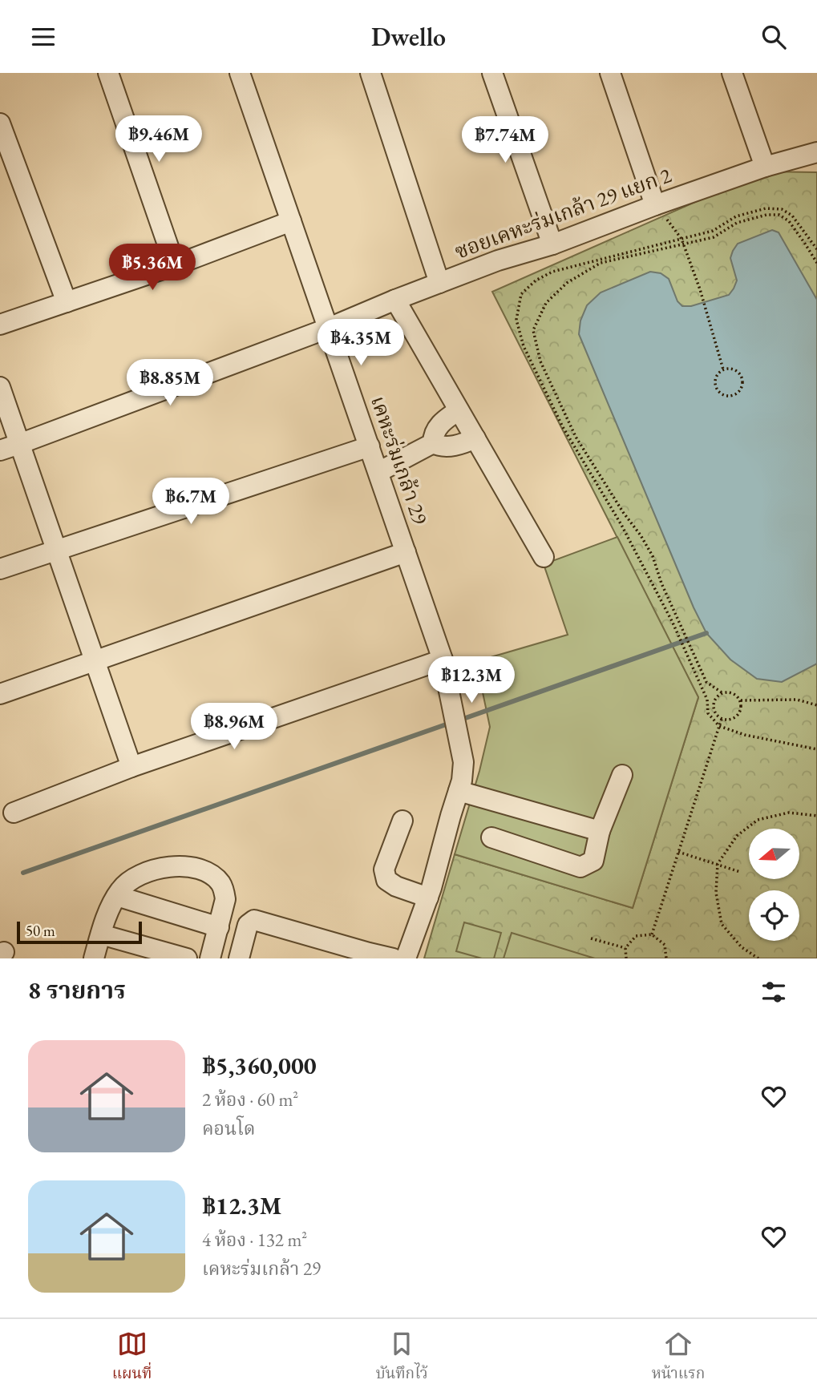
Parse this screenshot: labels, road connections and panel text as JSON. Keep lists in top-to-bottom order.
{
  "streets": {
    "street": ["ซอยเคหะร่มเกล้า 29 แยก 2", "เคหะร่มเกล้า 29"]
  },
  "crossings": [
    ["ซอยเคหะร่มเกล้า 29 แยก 2", "เคหะร่มเกล้า 29"]
  ],
  "scale_bar": "50 m",
  "north": "left",
  "page": {
    "header": "Dwello",
    "price": [
      "฿9.46M",
      "฿7.74M",
      "฿5.36M",
      "฿4.35M",
      "฿8.85M",
      "฿6.7M",
      "฿12.3M",
      "฿8.96M"
    ],
    "scale": "50 m",
    "heading": "8 รายการ",
    "list": [
      {
        "name": "฿5,360,000",
        "note": "2 ห้อง · 60 m² · คอนโด"
      },
      {
        "name": "฿12.3M",
        "note": "4 ห้อง · 132 m² · เคหะร่มเกล้า 29"
      }
    ],
    "tabs": ["แผนที่", "บันทึกไว้", "หน้าแรก"]
  }
}
